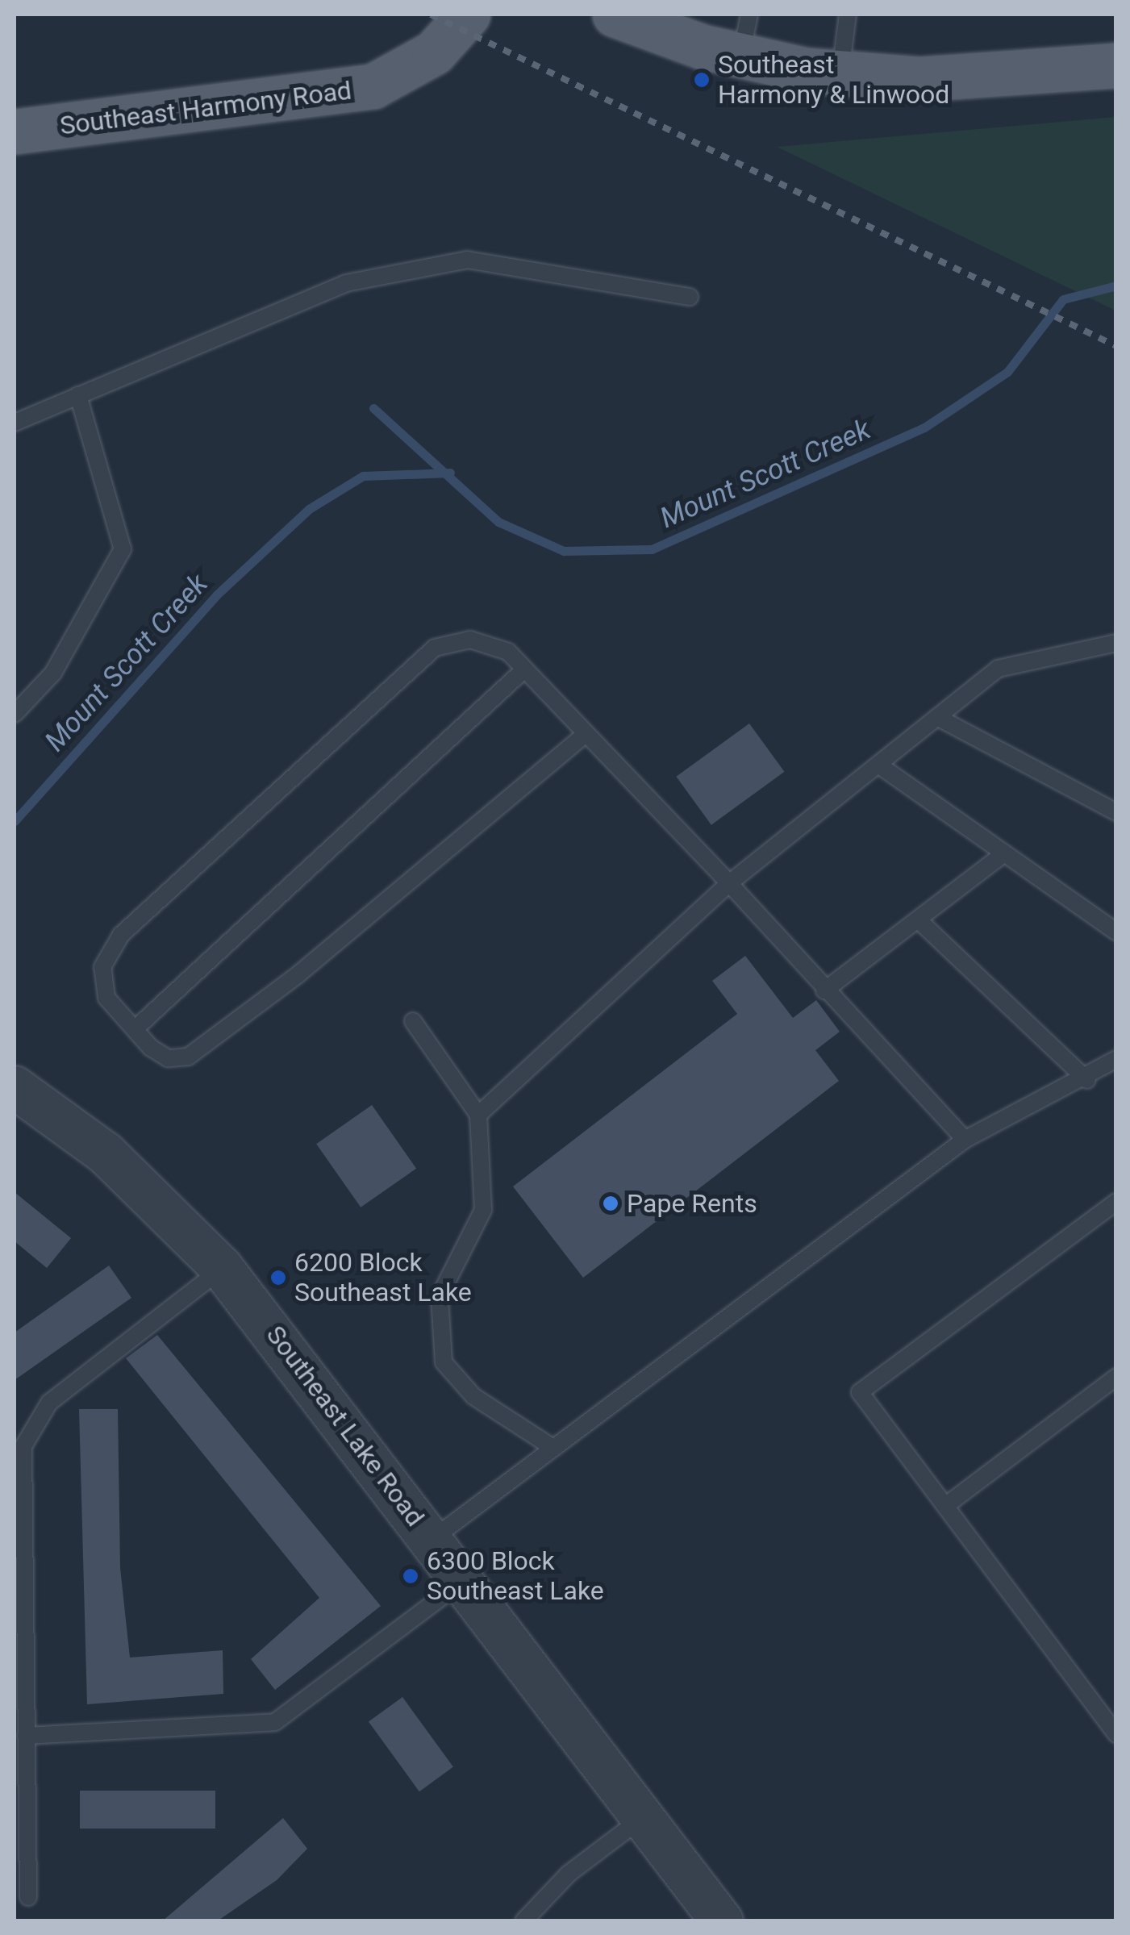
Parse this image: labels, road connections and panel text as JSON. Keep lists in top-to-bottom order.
{
  "streets": {
    "main road": ["Southeast Harmony Road"],
    "street": ["Southeast Lake Road"]
  },
  "water": ["Mount Scott Creek"],
  "places": [
    "Southeast Harmony & Linwood",
    "Pape Rents",
    "6200 Block Southeast Lake",
    "6300 Block Southeast Lake"
  ]
}
